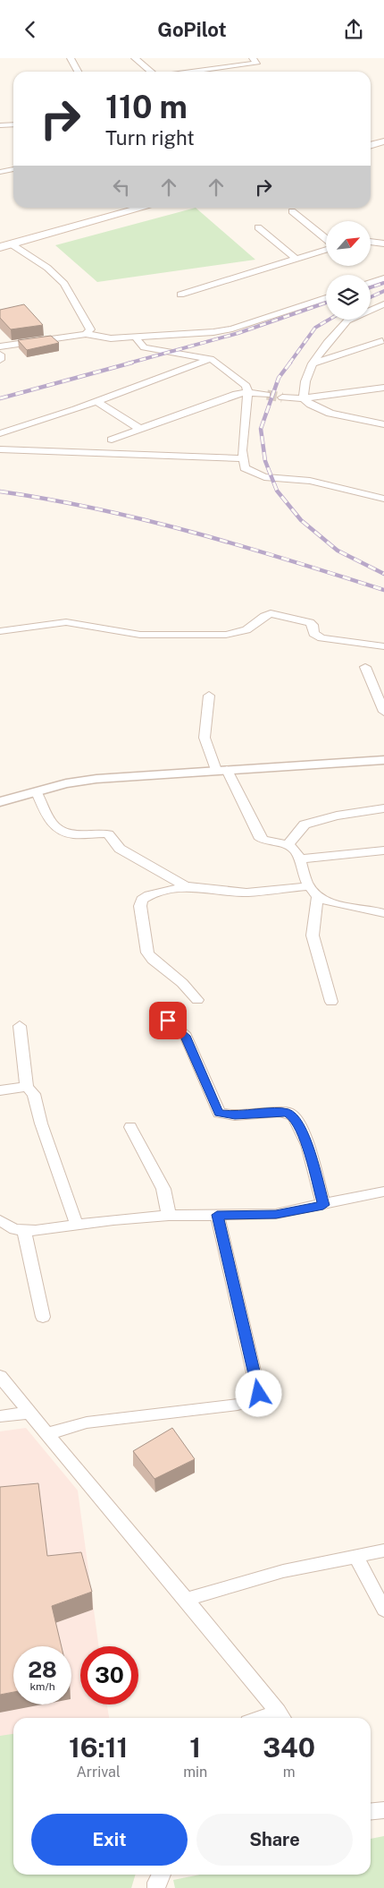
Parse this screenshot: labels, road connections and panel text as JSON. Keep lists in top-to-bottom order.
{
  "north": "top right",
  "page": {
    "header": "GoPilot",
    "turn": ["110 m", "Turn right"],
    "speed": "28 km/h",
    "limit": "30",
    "eta": [
      "16:11",
      "Arrival",
      "1",
      "min",
      "340",
      "m"
    ],
    "buttons": ["Exit", "Share"]
  }
}
